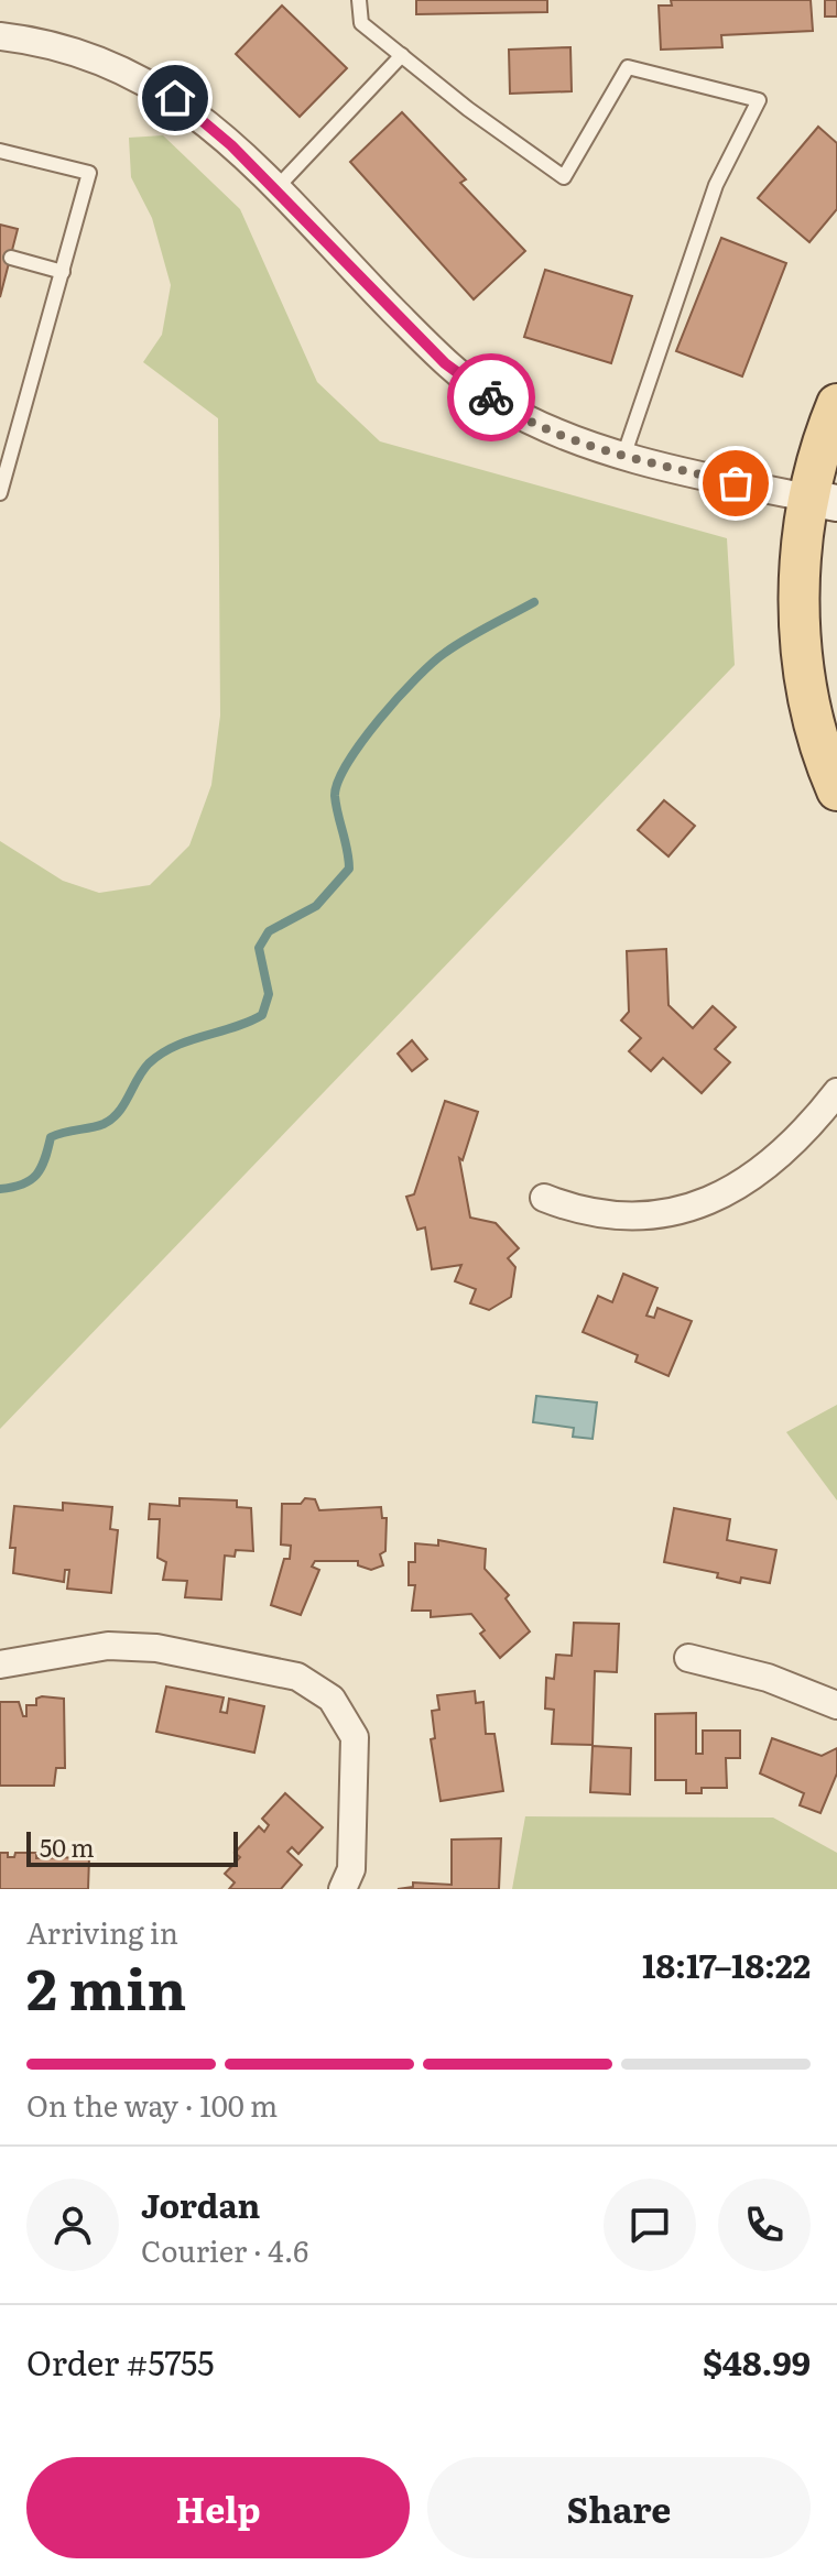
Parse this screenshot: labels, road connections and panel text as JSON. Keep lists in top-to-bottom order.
{
  "scale_bar": "50 m",
  "page": {
    "scale": "50 m",
    "heading": ["2 min", "Arriving in", "18:17–18:22"],
    "panel": [
      "Jordan",
      "Courier · 4.6",
      "Order #5755",
      "$48.99"
    ],
    "bar": "On the way · 100 m",
    "buttons": ["Help", "Share"]
  }
}
